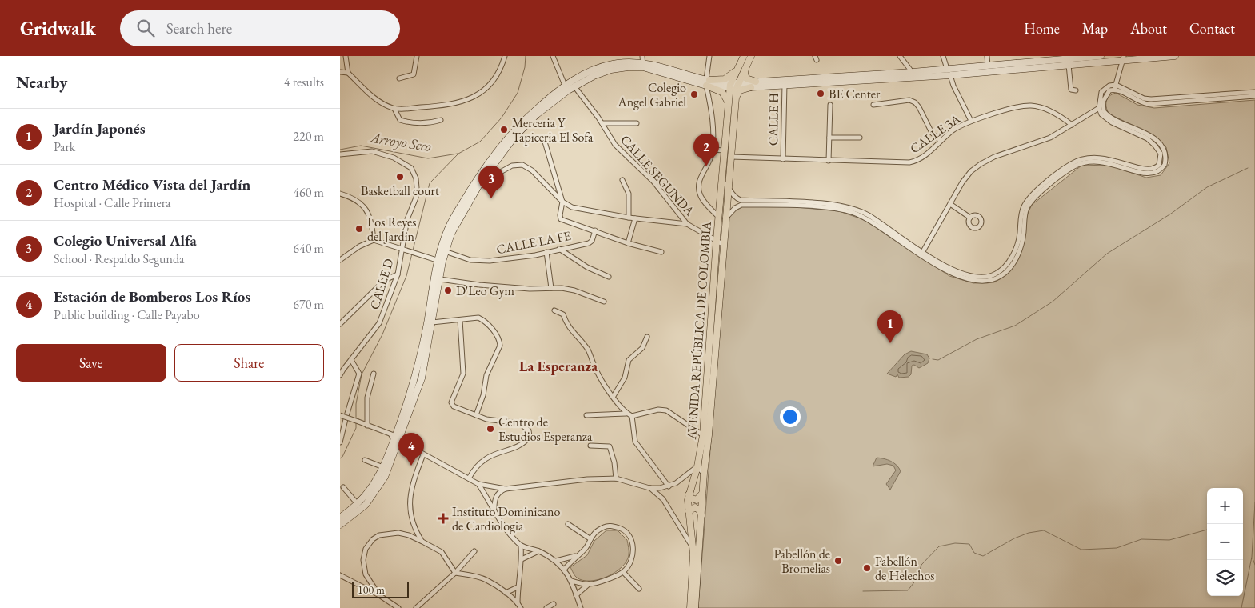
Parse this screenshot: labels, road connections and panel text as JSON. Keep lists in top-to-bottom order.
{
  "streets": {
    "main road": ["AVENIDA REPÚBLICA DE COLOMBIA"],
    "street": [
      "CALLE H",
      "CALLE 3A",
      "CALLE SEGUNDA",
      "CALLE LA FE",
      "CALLE D"
    ]
  },
  "crossings": [
    ["CALLE H", "CALLE 3A"],
    ["CALLE 3A", "AVENIDA REPÚBLICA DE COLOMBIA"],
    ["CALLE SEGUNDA", "AVENIDA REPÚBLICA DE COLOMBIA"]
  ],
  "districts": ["La Esperanza"],
  "water": ["Arroyo Seco"],
  "places": {
    "other": [
      "BE Center",
      "Colegio Angel Gabriel",
      "Merceria Y Tapiceria El Sofa",
      "Basketball court",
      "Los Reyes del Jardin",
      "D'Leo Gym",
      "Centro de Estudios Esperanza",
      "Pabellón de Bromelias",
      "Pabellón de Helechos"
    ],
    "health": ["Instituto Dominicano de Cardiologia"]
  },
  "scale_bar": "100 m",
  "page": {
    "header": "Gridwalk",
    "search": "Search here",
    "nav": [
      "Home",
      "Map",
      "About",
      "Contact"
    ],
    "heading": ["Nearby", "4 results"],
    "list": [
      {
        "mark": "1",
        "name": "Jardín Japonés",
        "note": "Park",
        "value": "220 m"
      },
      {
        "mark": "2",
        "name": "Centro Médico Vista del Jardín",
        "note": "Hospital · Calle Primera",
        "value": "460 m"
      },
      {
        "mark": "3",
        "name": "Colegio Universal Alfa",
        "note": "School · Respaldo Segunda",
        "value": "640 m"
      },
      {
        "mark": "4",
        "name": "Estación de Bomberos Los Ríos",
        "note": "Public building · Calle Payabo",
        "value": "670 m"
      }
    ],
    "pins": [
      "2",
      "3",
      "1",
      "4"
    ],
    "buttons": ["Save", "Share"],
    "map_buttons": ["+", "−"],
    "scale": "100 m"
  }
}
